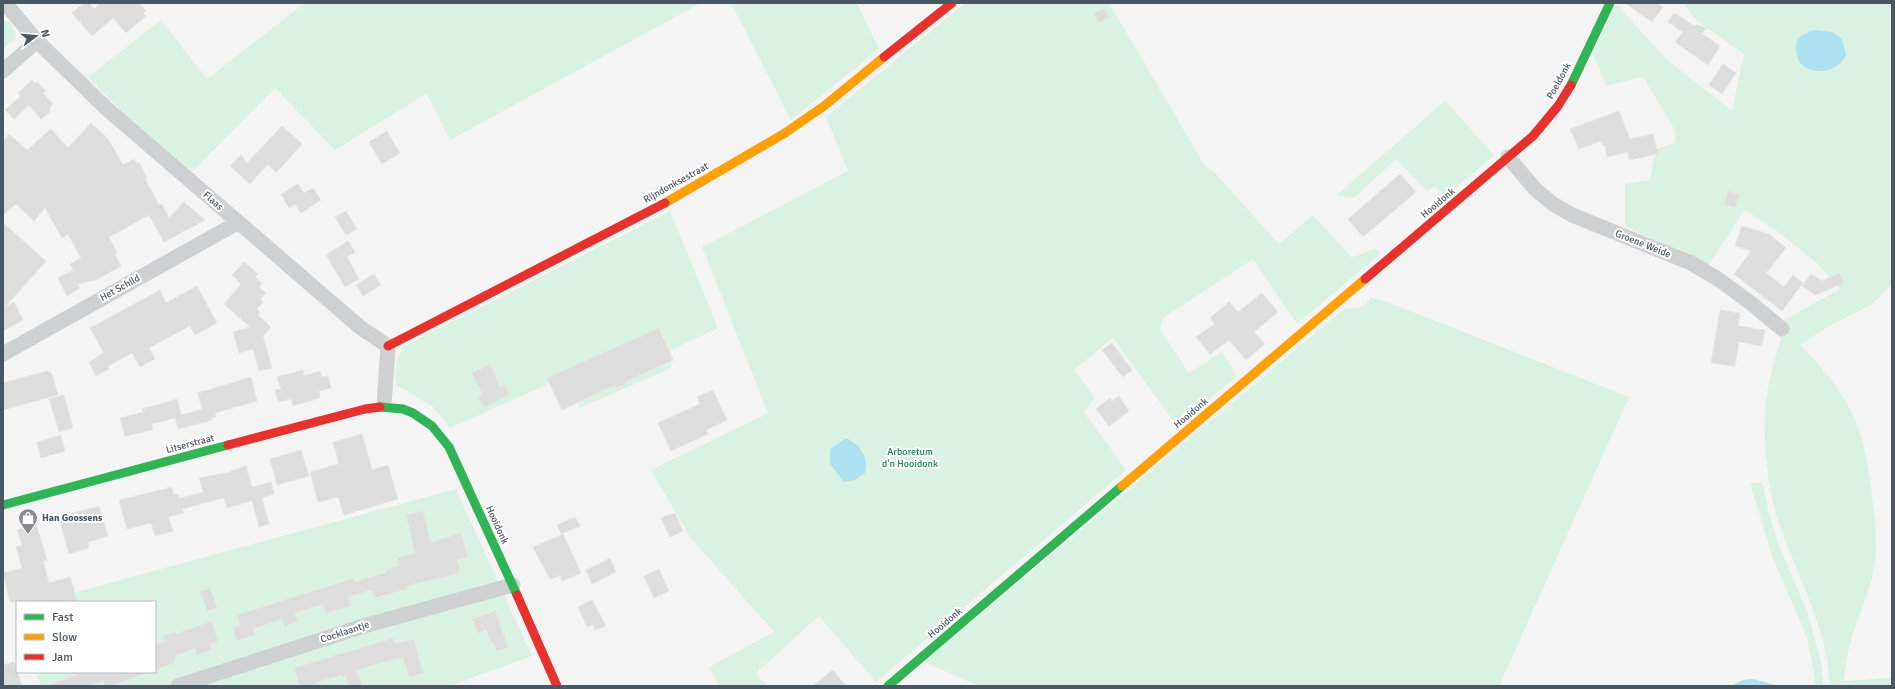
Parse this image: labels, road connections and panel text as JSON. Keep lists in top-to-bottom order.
{
  "streets": {
    "street": [
      "Poeldonk",
      "Rijndonksestraat",
      "Flaas",
      "Hooidonk",
      "Groene Weide",
      "Het Schild",
      "Litserstraat",
      "Cocklaantje"
    ]
  },
  "crossings": [
    ["Poeldonk", "Hooidonk"],
    ["Poeldonk", "Groene Weide"],
    ["Rijndonksestraat", "Flaas"],
    ["Flaas", "Het Schild"],
    ["Hooidonk", "Groene Weide"],
    ["Hooidonk", "Litserstraat"],
    ["Hooidonk", "Cocklaantje"]
  ],
  "parks": ["Arboretum d'n Hooidonk"],
  "places": {
    "shop": ["Han Goossens"]
  },
  "legend": ["Fast", "Slow", "Jam"],
  "north": "right"
}
